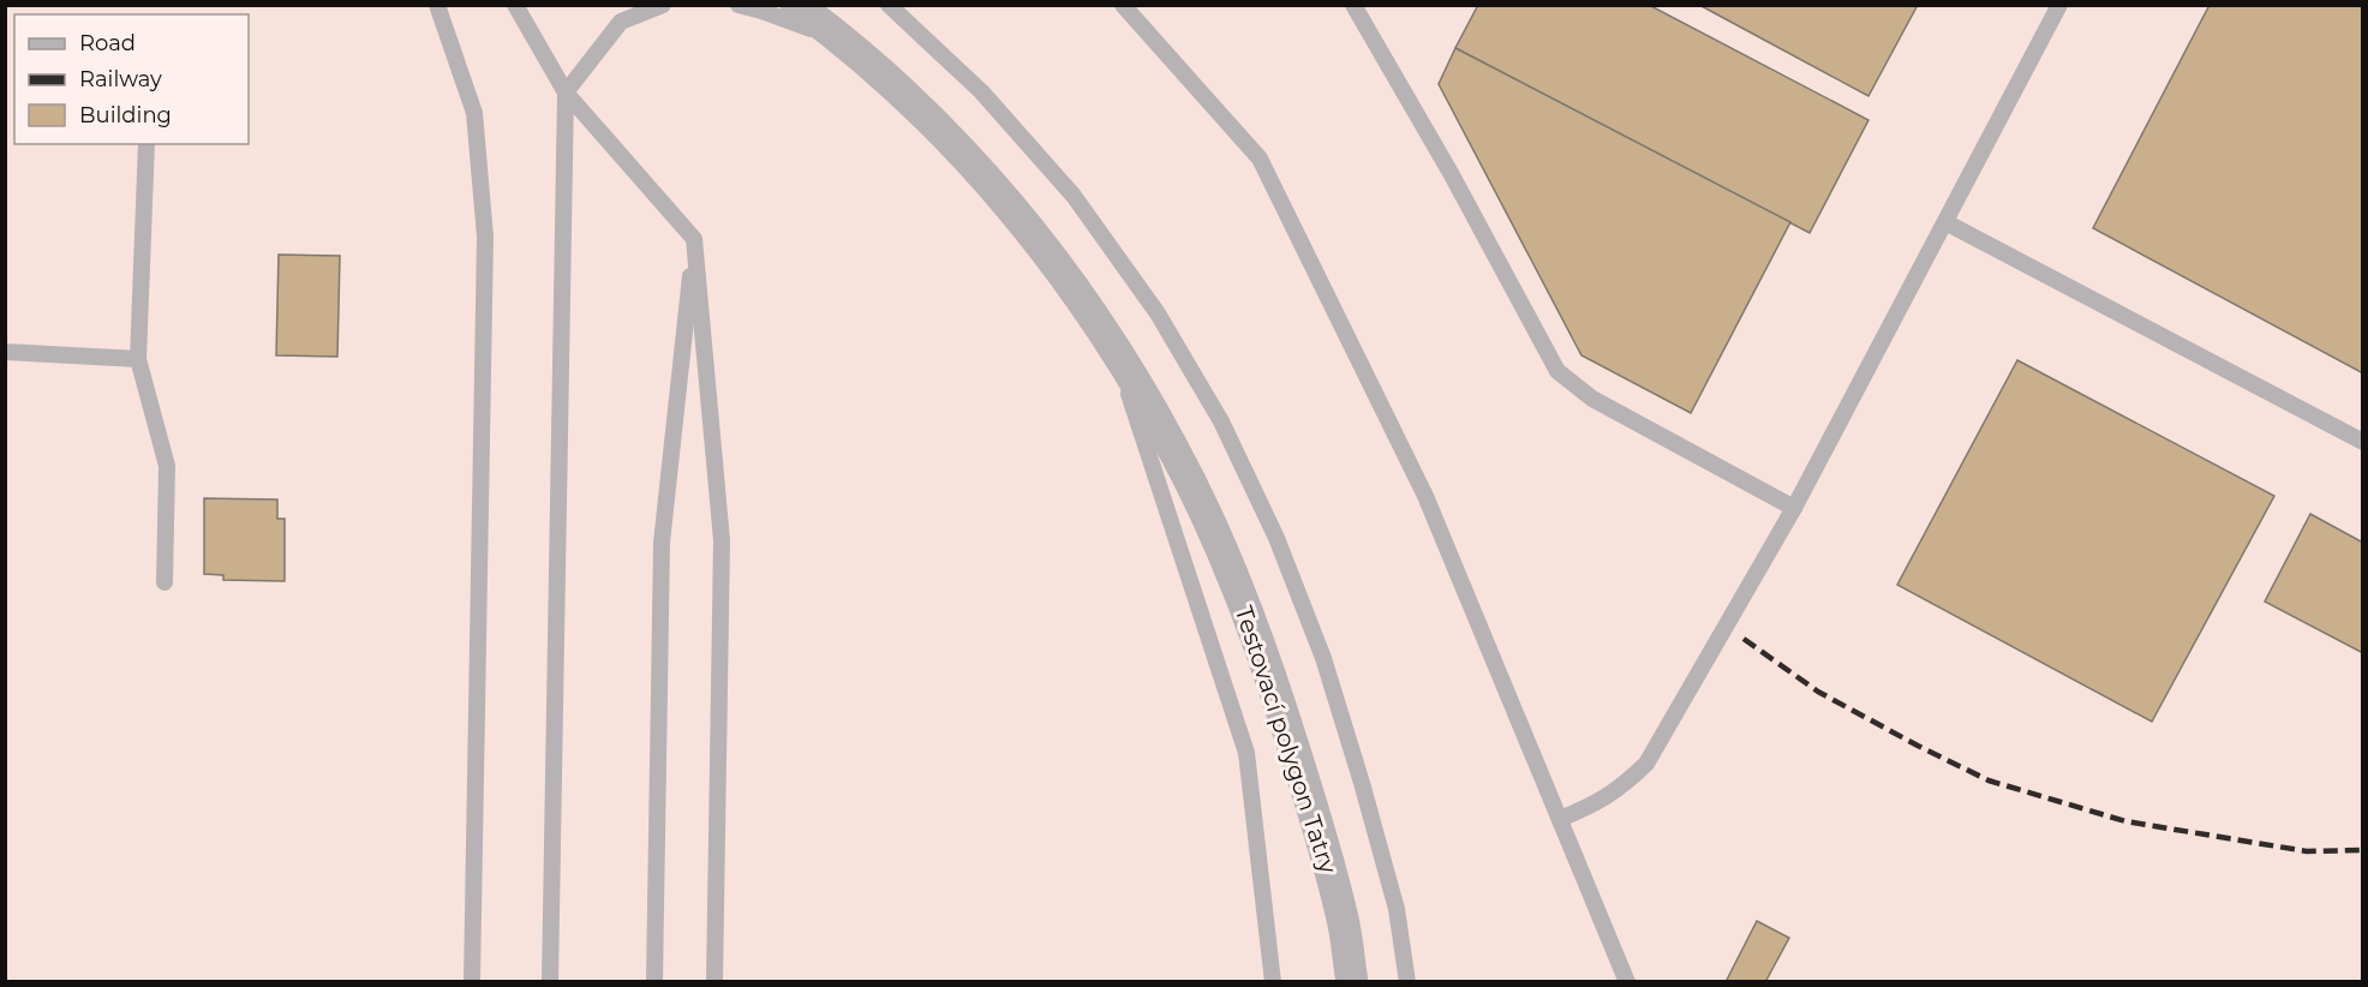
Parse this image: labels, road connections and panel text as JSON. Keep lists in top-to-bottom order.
{
  "streets": {
    "street": ["Testovací polygon Tatry"]
  },
  "legend": ["Road", "Railway", "Building"]
}
